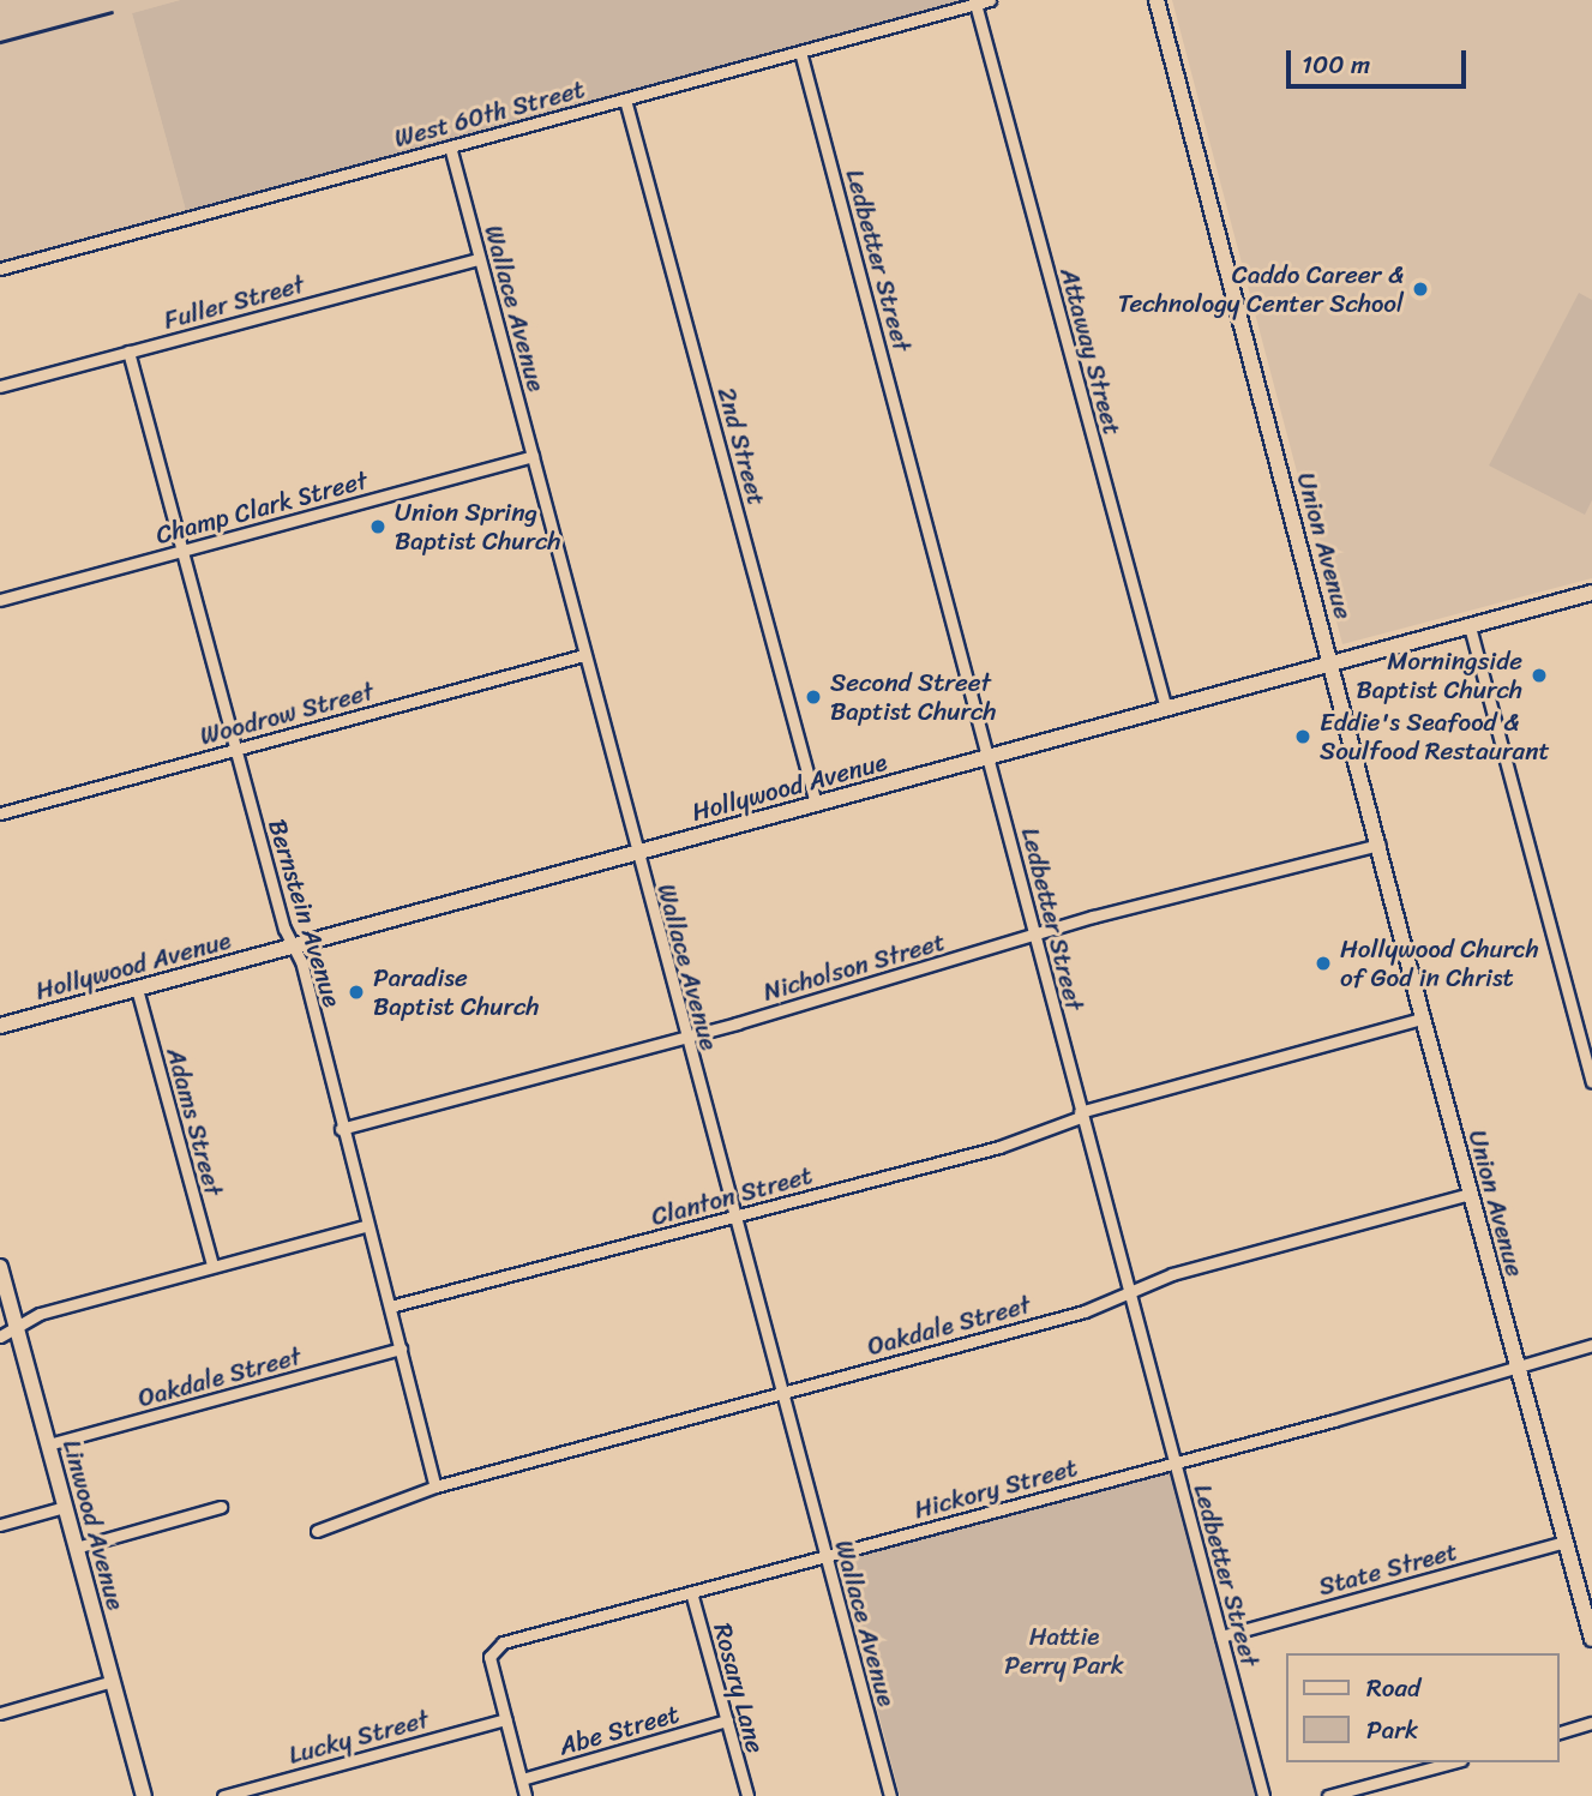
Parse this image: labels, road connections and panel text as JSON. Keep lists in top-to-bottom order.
{
  "streets": {
    "main road": ["Union Avenue", "Hollywood Avenue", "Linwood Avenue"],
    "street": [
      "West 60th Street",
      "Ledbetter Street",
      "Fuller Street",
      "Wallace Avenue",
      "Attaway Street",
      "2nd Street",
      "Champ Clark Street",
      "Woodrow Street",
      "Bernstein Avenue",
      "Nicholson Street",
      "Adams Street",
      "Clanton Street",
      "Oakdale Street",
      "Hickory Street",
      "State Street",
      "Rosary Lane",
      "Abe Street",
      "Lucky Street"
    ]
  },
  "crossings": [
    ["West 60th Street", "Ledbetter Street"],
    ["West 60th Street", "Wallace Avenue"],
    ["West 60th Street", "Attaway Street"],
    ["West 60th Street", "2nd Street"],
    ["Ledbetter Street", "Hollywood Avenue"],
    ["Ledbetter Street", "Nicholson Street"],
    ["Ledbetter Street", "Clanton Street"],
    ["Ledbetter Street", "Oakdale Street"],
    ["Ledbetter Street", "Hickory Street"],
    ["Ledbetter Street", "State Street"],
    ["Fuller Street", "Wallace Avenue"],
    ["Fuller Street", "Bernstein Avenue"],
    ["Wallace Avenue", "Champ Clark Street"],
    ["Wallace Avenue", "Woodrow Street"],
    ["Wallace Avenue", "Hollywood Avenue"],
    ["Wallace Avenue", "Nicholson Street"],
    ["Wallace Avenue", "Clanton Street"],
    ["Wallace Avenue", "Oakdale Street"],
    ["Wallace Avenue", "Hickory Street"],
    ["Attaway Street", "Hollywood Avenue"],
    ["2nd Street", "Hollywood Avenue"],
    ["Champ Clark Street", "Bernstein Avenue"],
    ["Union Avenue", "Hollywood Avenue"],
    ["Union Avenue", "Nicholson Street"],
    ["Union Avenue", "Clanton Street"],
    ["Union Avenue", "Oakdale Street"],
    ["Union Avenue", "Hickory Street"],
    ["Union Avenue", "State Street"],
    ["Woodrow Street", "Bernstein Avenue"],
    ["Hollywood Avenue", "Bernstein Avenue"],
    ["Hollywood Avenue", "Adams Street"],
    ["Bernstein Avenue", "Nicholson Street"],
    ["Bernstein Avenue", "Clanton Street"],
    ["Bernstein Avenue", "Oakdale Street"],
    ["Oakdale Street", "Linwood Avenue"],
    ["Hickory Street", "Rosary Lane"],
    ["Hickory Street", "Lucky Street"],
    ["Rosary Lane", "Abe Street"]
  ],
  "parks": ["Hattie Perry Park"],
  "places": [
    "Caddo Career & Technology Center School",
    "Union Spring Baptist Church",
    "Morningside Baptist Church",
    "Second Street Baptist Church",
    "Eddie's Seafood & Soulfood Restaurant",
    "Hollywood Church of God in Christ",
    "Paradise Baptist Church"
  ],
  "legend": ["Road", "Park"],
  "scale_bar": "100 m"
}
